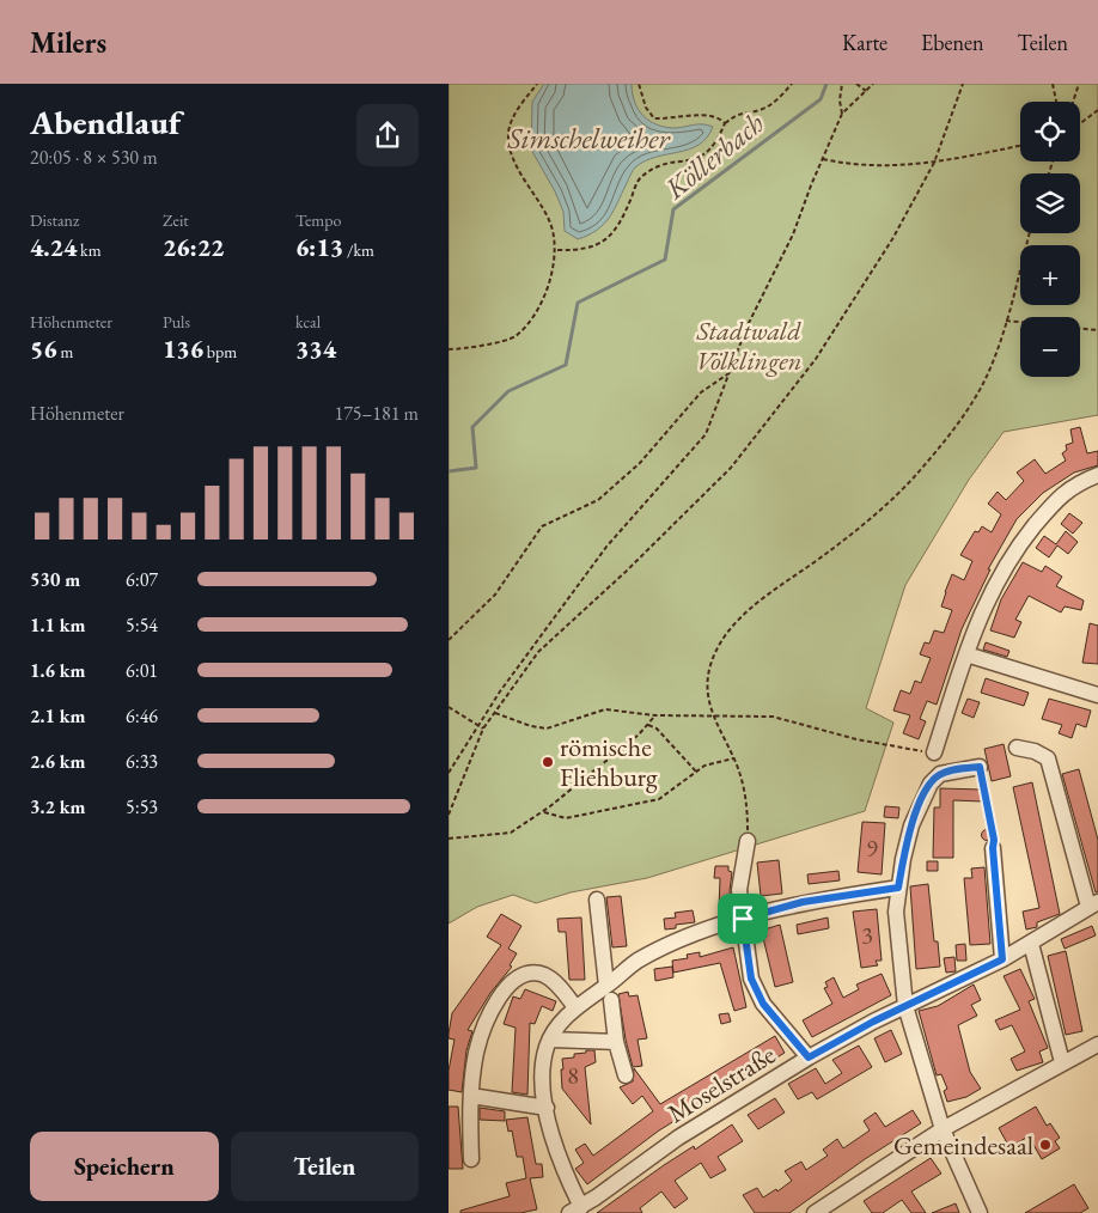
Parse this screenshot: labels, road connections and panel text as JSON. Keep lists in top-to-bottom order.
{
  "streets": {
    "street": ["Moselstraße"]
  },
  "water": ["Simschelweiher", "Köllerbach"],
  "parks": ["Stadtwald Völklingen"],
  "places": ["römische Fliehburg", "Gemeindesaal"],
  "house_numbers": ["9", "3", "8"],
  "page": {
    "header": "Milers",
    "nav": ["Karte", "Ebenen", "Teilen"],
    "heading": ["Abendlauf", "20:05 · 8 × 530 m"],
    "map_buttons": ["+", "−"],
    "stats": [
      ["Distanz", "4.24 km"],
      ["Zeit", "26:22"],
      ["Tempo", "6:13 /km"],
      ["Höhenmeter", "56 m"],
      ["Puls", "136 bpm"],
      ["kcal", "334"]
    ],
    "chart": ["Höhenmeter", "175–181 m"],
    "list": [
      {
        "name": "530 m",
        "note": "6:07"
      },
      {
        "name": "1.1 km",
        "note": "5:54"
      },
      {
        "name": "1.6 km",
        "note": "6:01"
      },
      {
        "name": "2.1 km",
        "note": "6:46"
      },
      {
        "name": "2.6 km",
        "note": "6:33"
      },
      {
        "name": "3.2 km",
        "note": "5:53"
      }
    ],
    "buttons": ["Speichern", "Teilen"]
  }
}
